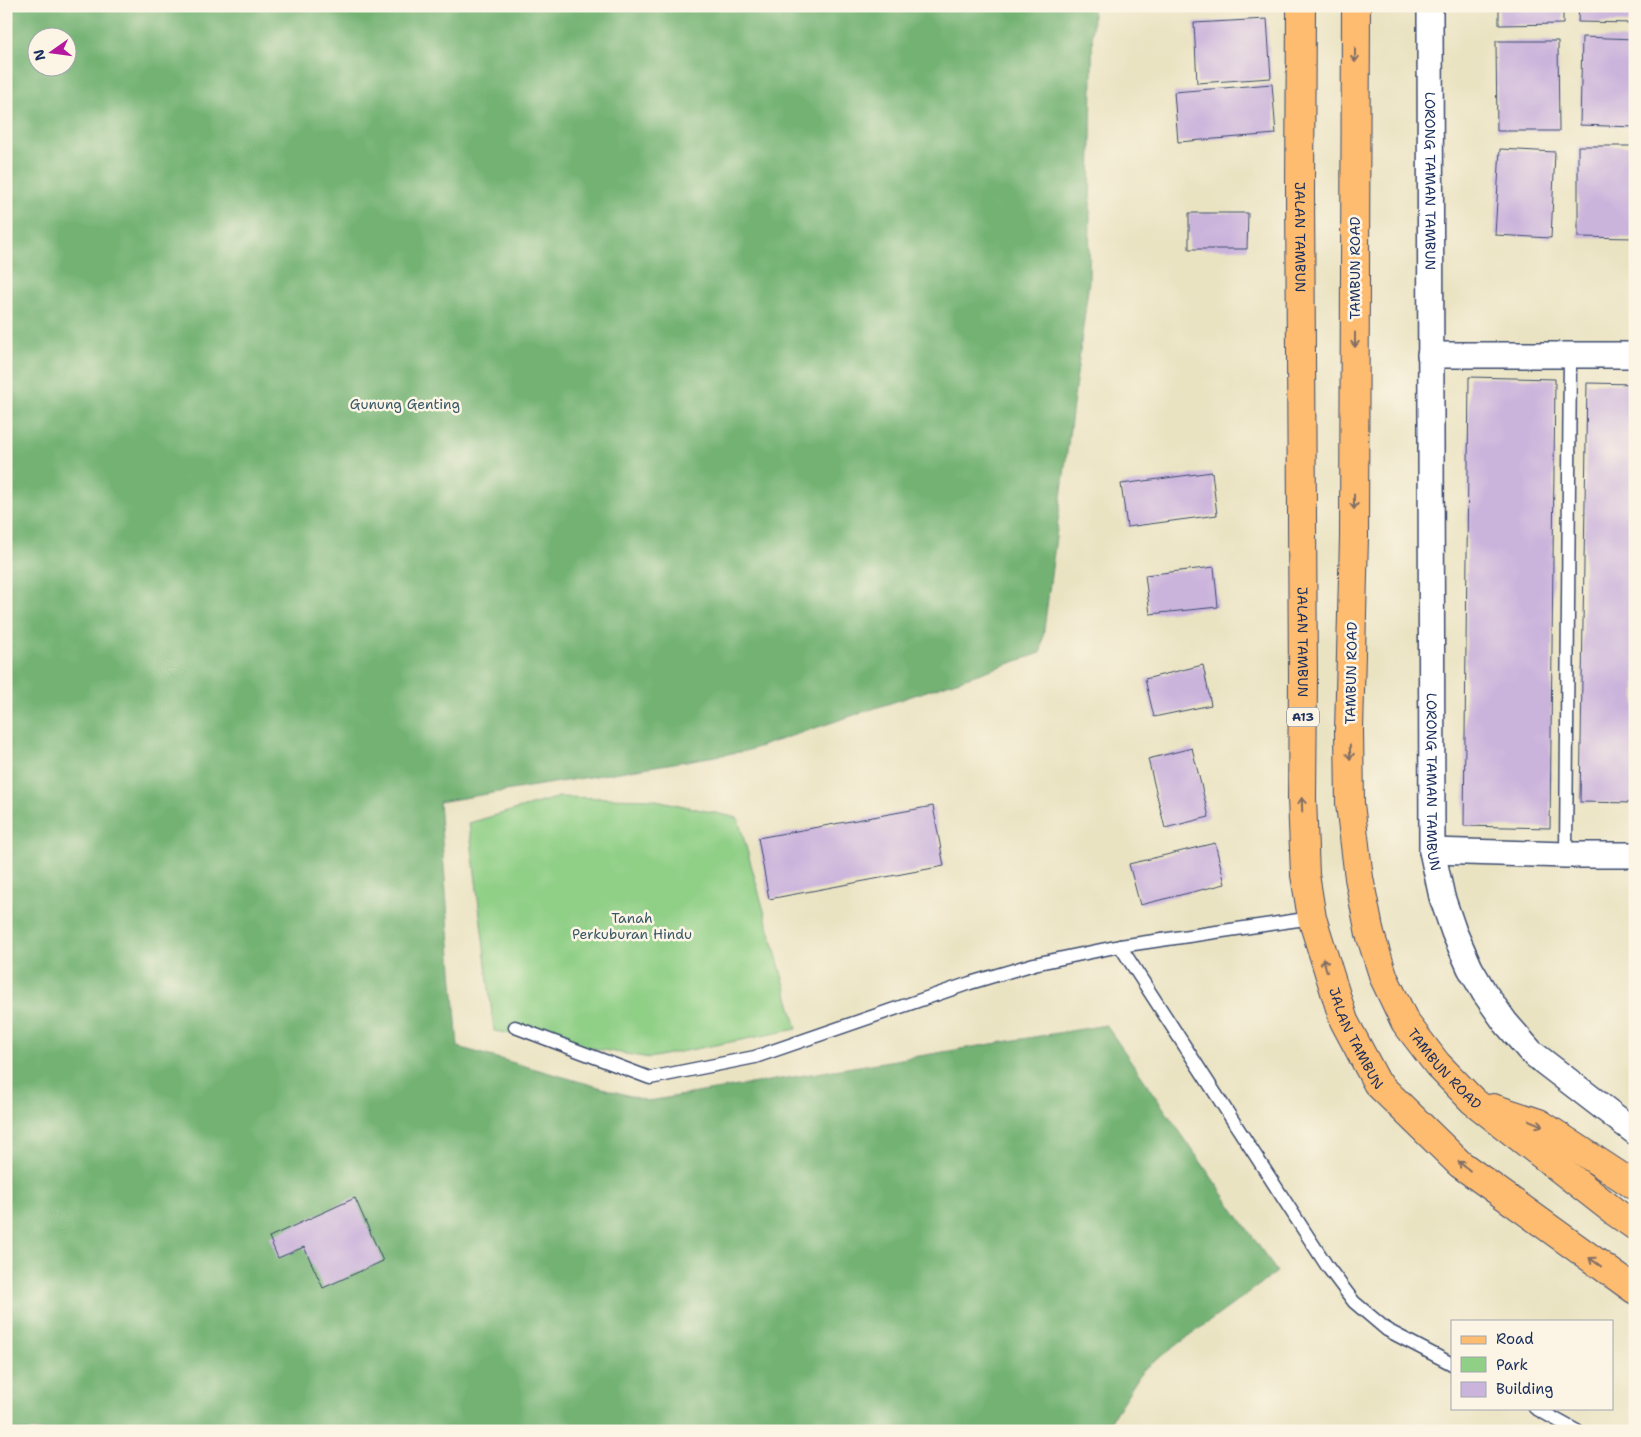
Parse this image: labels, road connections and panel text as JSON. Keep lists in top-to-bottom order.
{
  "streets": {
    "main road": ["JALAN TAMBUN", "TAMBUN ROAD", "A13"],
    "street": ["LORONG TAMAN TAMBUN"]
  },
  "one_way": ["JALAN TAMBUN", "TAMBUN ROAD"],
  "parks": ["Gunung Genting", "Tanah Perkuburan Hindu"],
  "legend": ["Road", "Park", "Building"],
  "north": "left"
}
